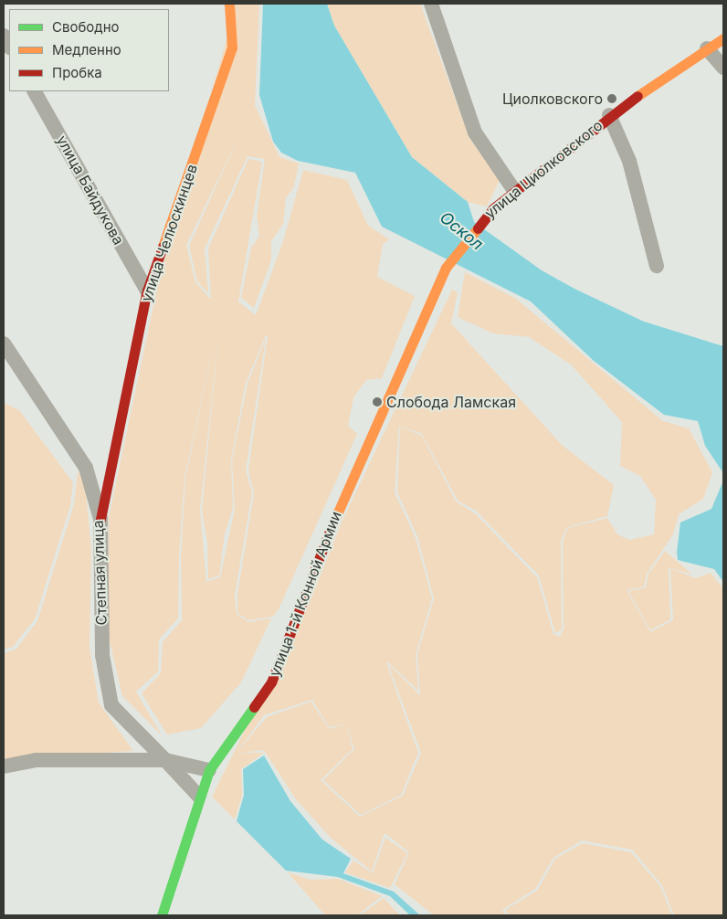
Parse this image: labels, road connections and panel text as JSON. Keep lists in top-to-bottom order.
{
  "streets": {
    "main road": ["улица Циолковского", "улица Челюскинцев", "улица 1-й Конной Армии"],
    "street": ["улица Байдукова", "Степная улица"]
  },
  "crossings": [
    ["улица Циолковского", "улица 1-й Конной Армии"],
    ["улица Байдукова", "улица Челюскинцев"],
    ["улица Челюскинцев", "Степная улица"],
    ["Степная улица", "улица 1-й Конной Армии"]
  ],
  "water": ["Оскол"],
  "places": ["Циолковского", "Слобода Ламская"],
  "legend": ["Свободно", "Медленно", "Пробка"]
}
